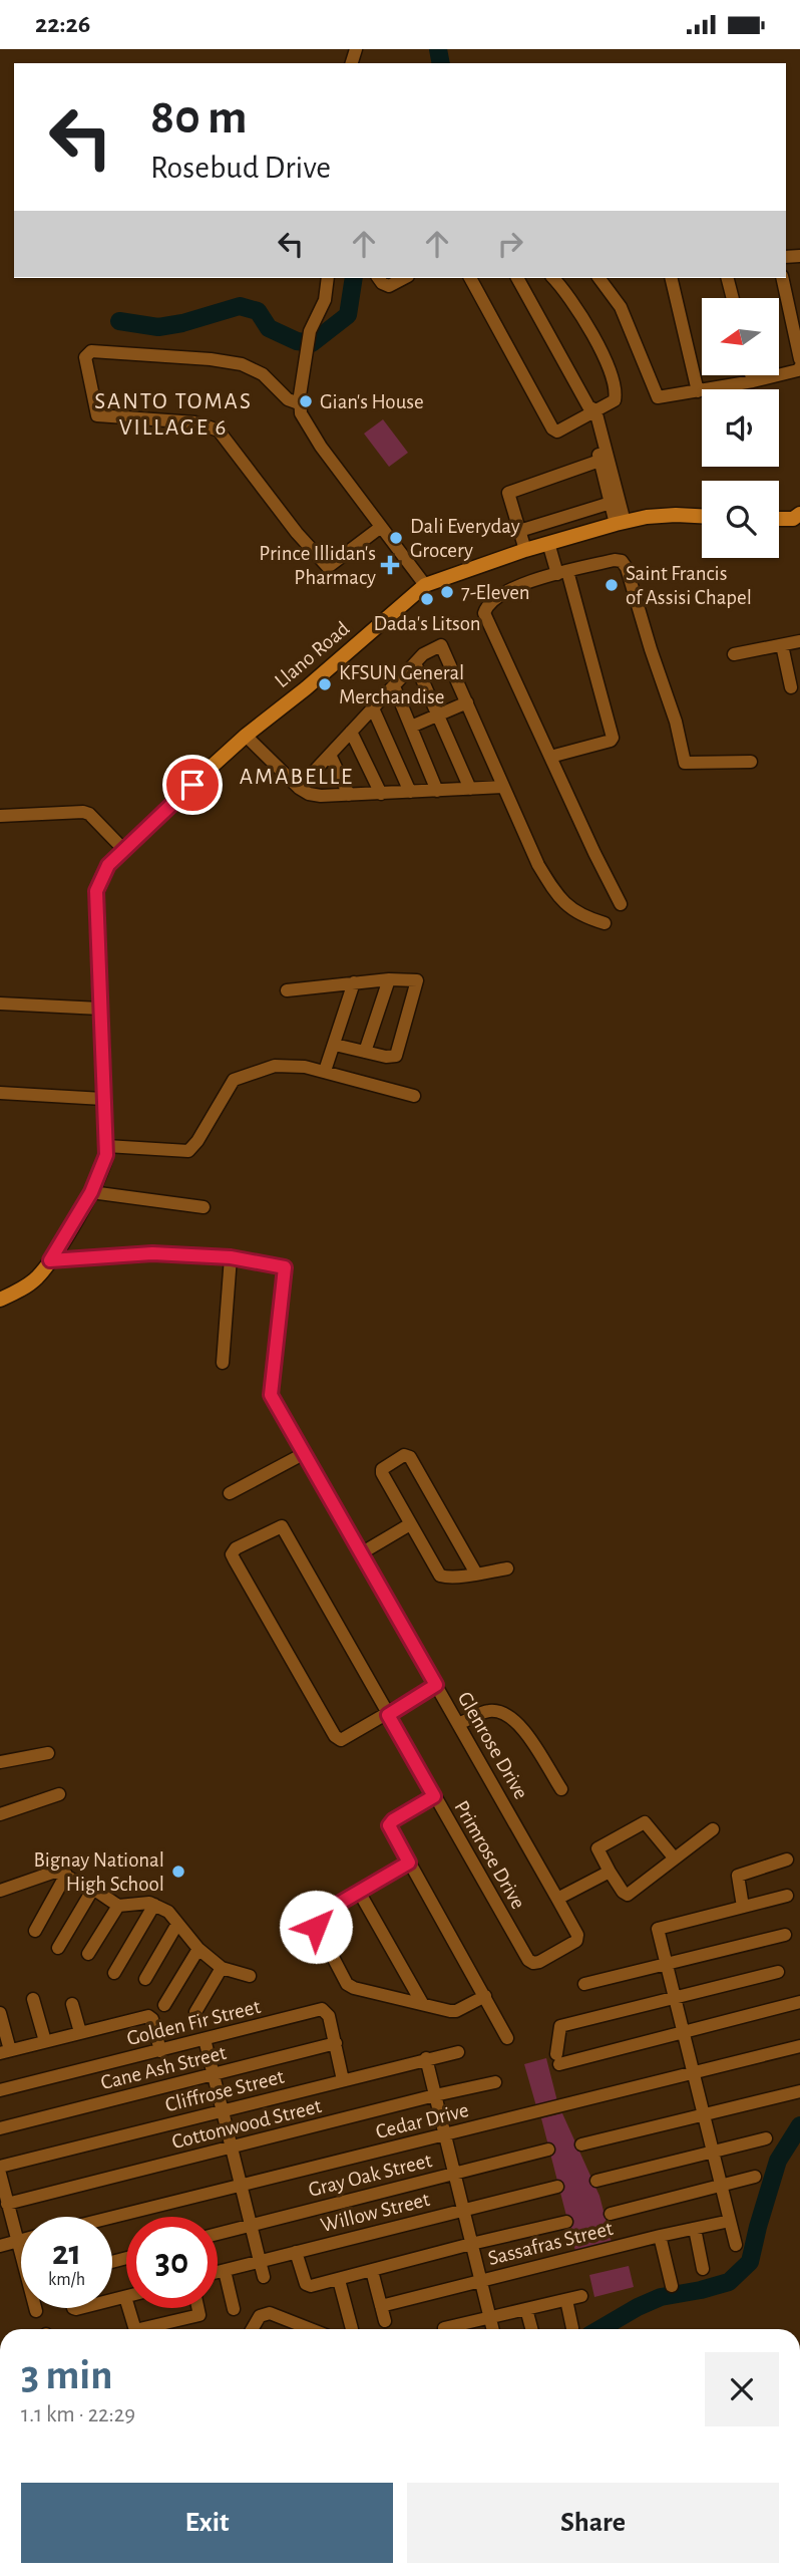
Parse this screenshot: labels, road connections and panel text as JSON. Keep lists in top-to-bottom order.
{
  "streets": {
    "main road": ["Llano Road"],
    "street": [
      "Glenrose Drive",
      "Primrose Drive",
      "Golden Fir Street",
      "Cane Ash Street",
      "Cliffrose Street",
      "Cedar Drive",
      "Cottonwood Street",
      "Gray Oak Street",
      "Willow Street",
      "Sassafras Street"
    ]
  },
  "crossings": [
    ["Glenrose Drive", "Primrose Drive"],
    ["Golden Fir Street", "Cane Ash Street"],
    ["Golden Fir Street", "Cliffrose Street"]
  ],
  "districts": ["SANTO TOMAS VILLAGE 6", "AMABELLE"],
  "places": {
    "other": [
      "Gian's House",
      "Dali Everyday Grocery",
      "Saint Francis of Assisi Chapel",
      "7-Eleven",
      "Dada's Litson",
      "KFSUN General Merchandise",
      "Bignay National High School"
    ],
    "health": ["Prince Illidan's Pharmacy"]
  },
  "north": "left",
  "page": {
    "status": "22:26",
    "turn": ["80 m", "Rosebud Drive"],
    "speed": "21 km/h",
    "limit": "30",
    "heading": ["3 min", "1.1 km · 22:29"],
    "buttons": ["Exit", "Share"]
  }
}
